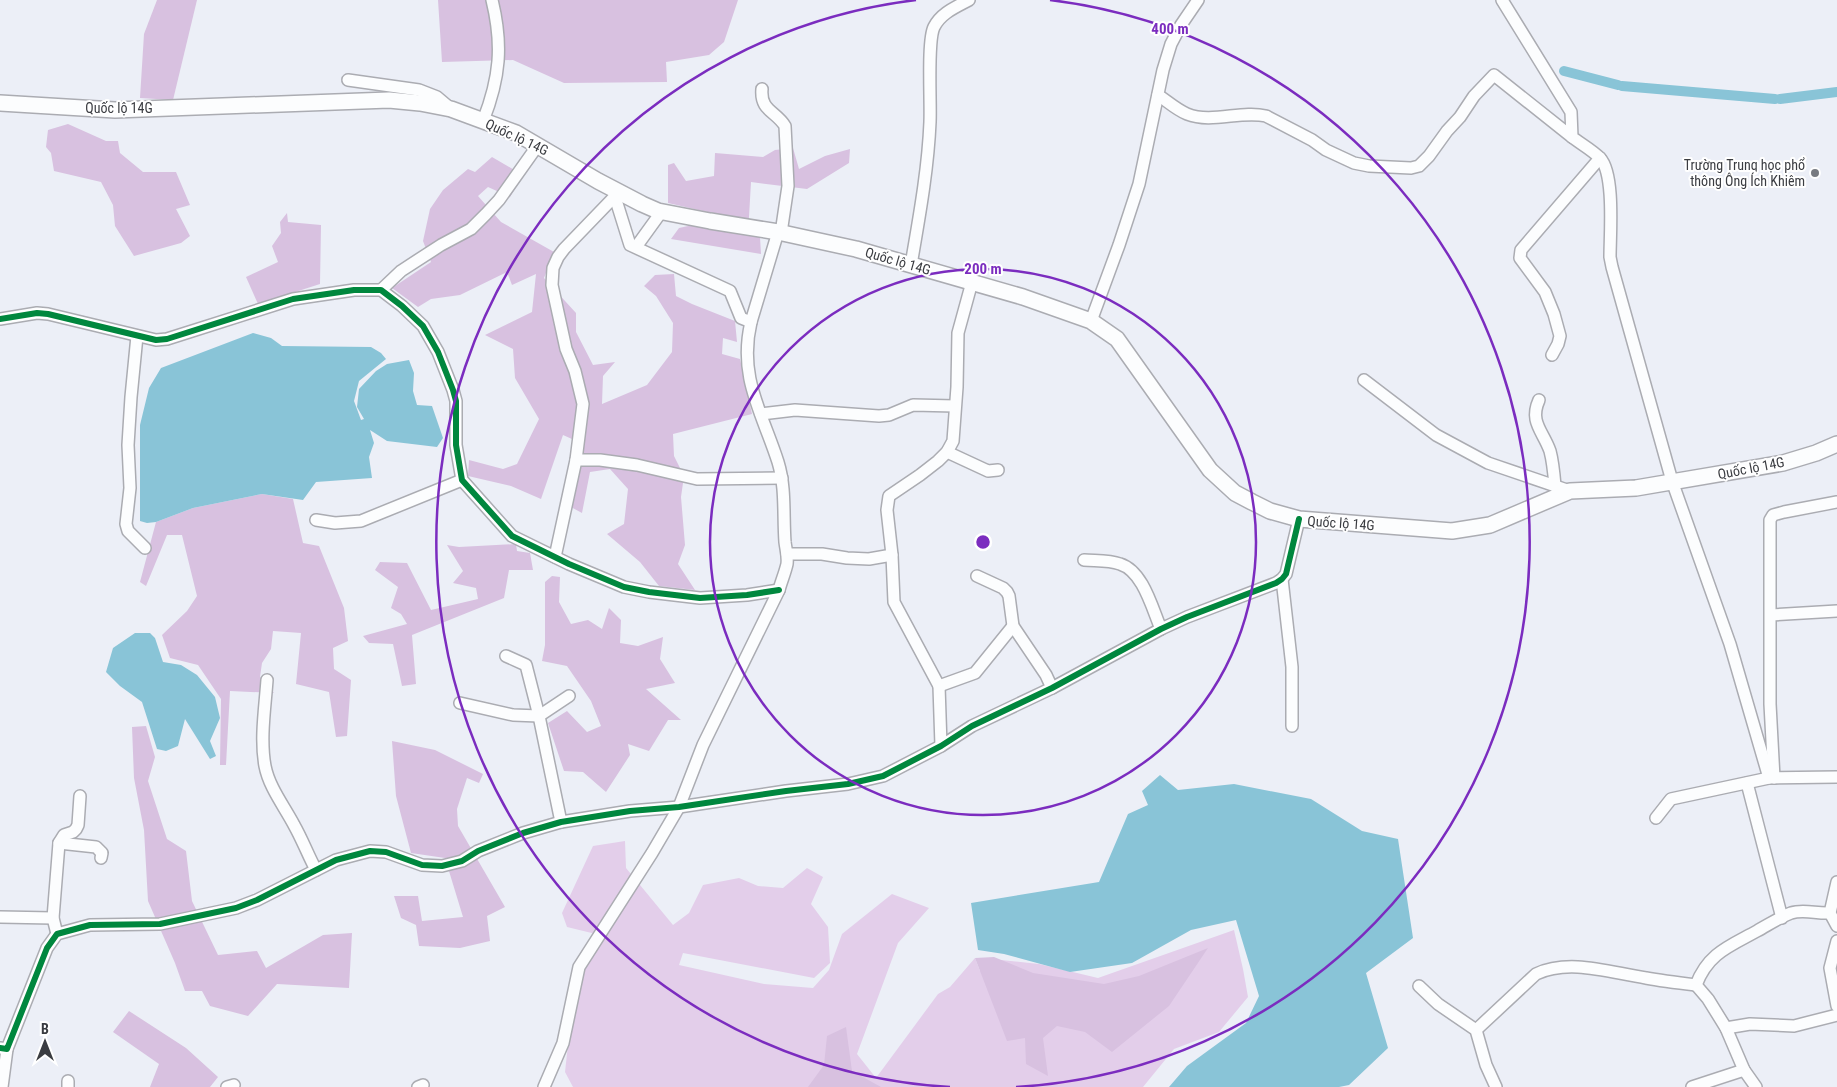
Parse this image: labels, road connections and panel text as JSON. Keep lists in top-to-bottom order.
{
  "streets": {
    "main road": ["Quốc lộ 14G"]
  },
  "places": ["Trường Trung học phổ thông Ông Ích Khiêm"],
  "north": "top",
  "rings": ["400 m", "200 m"]
}
